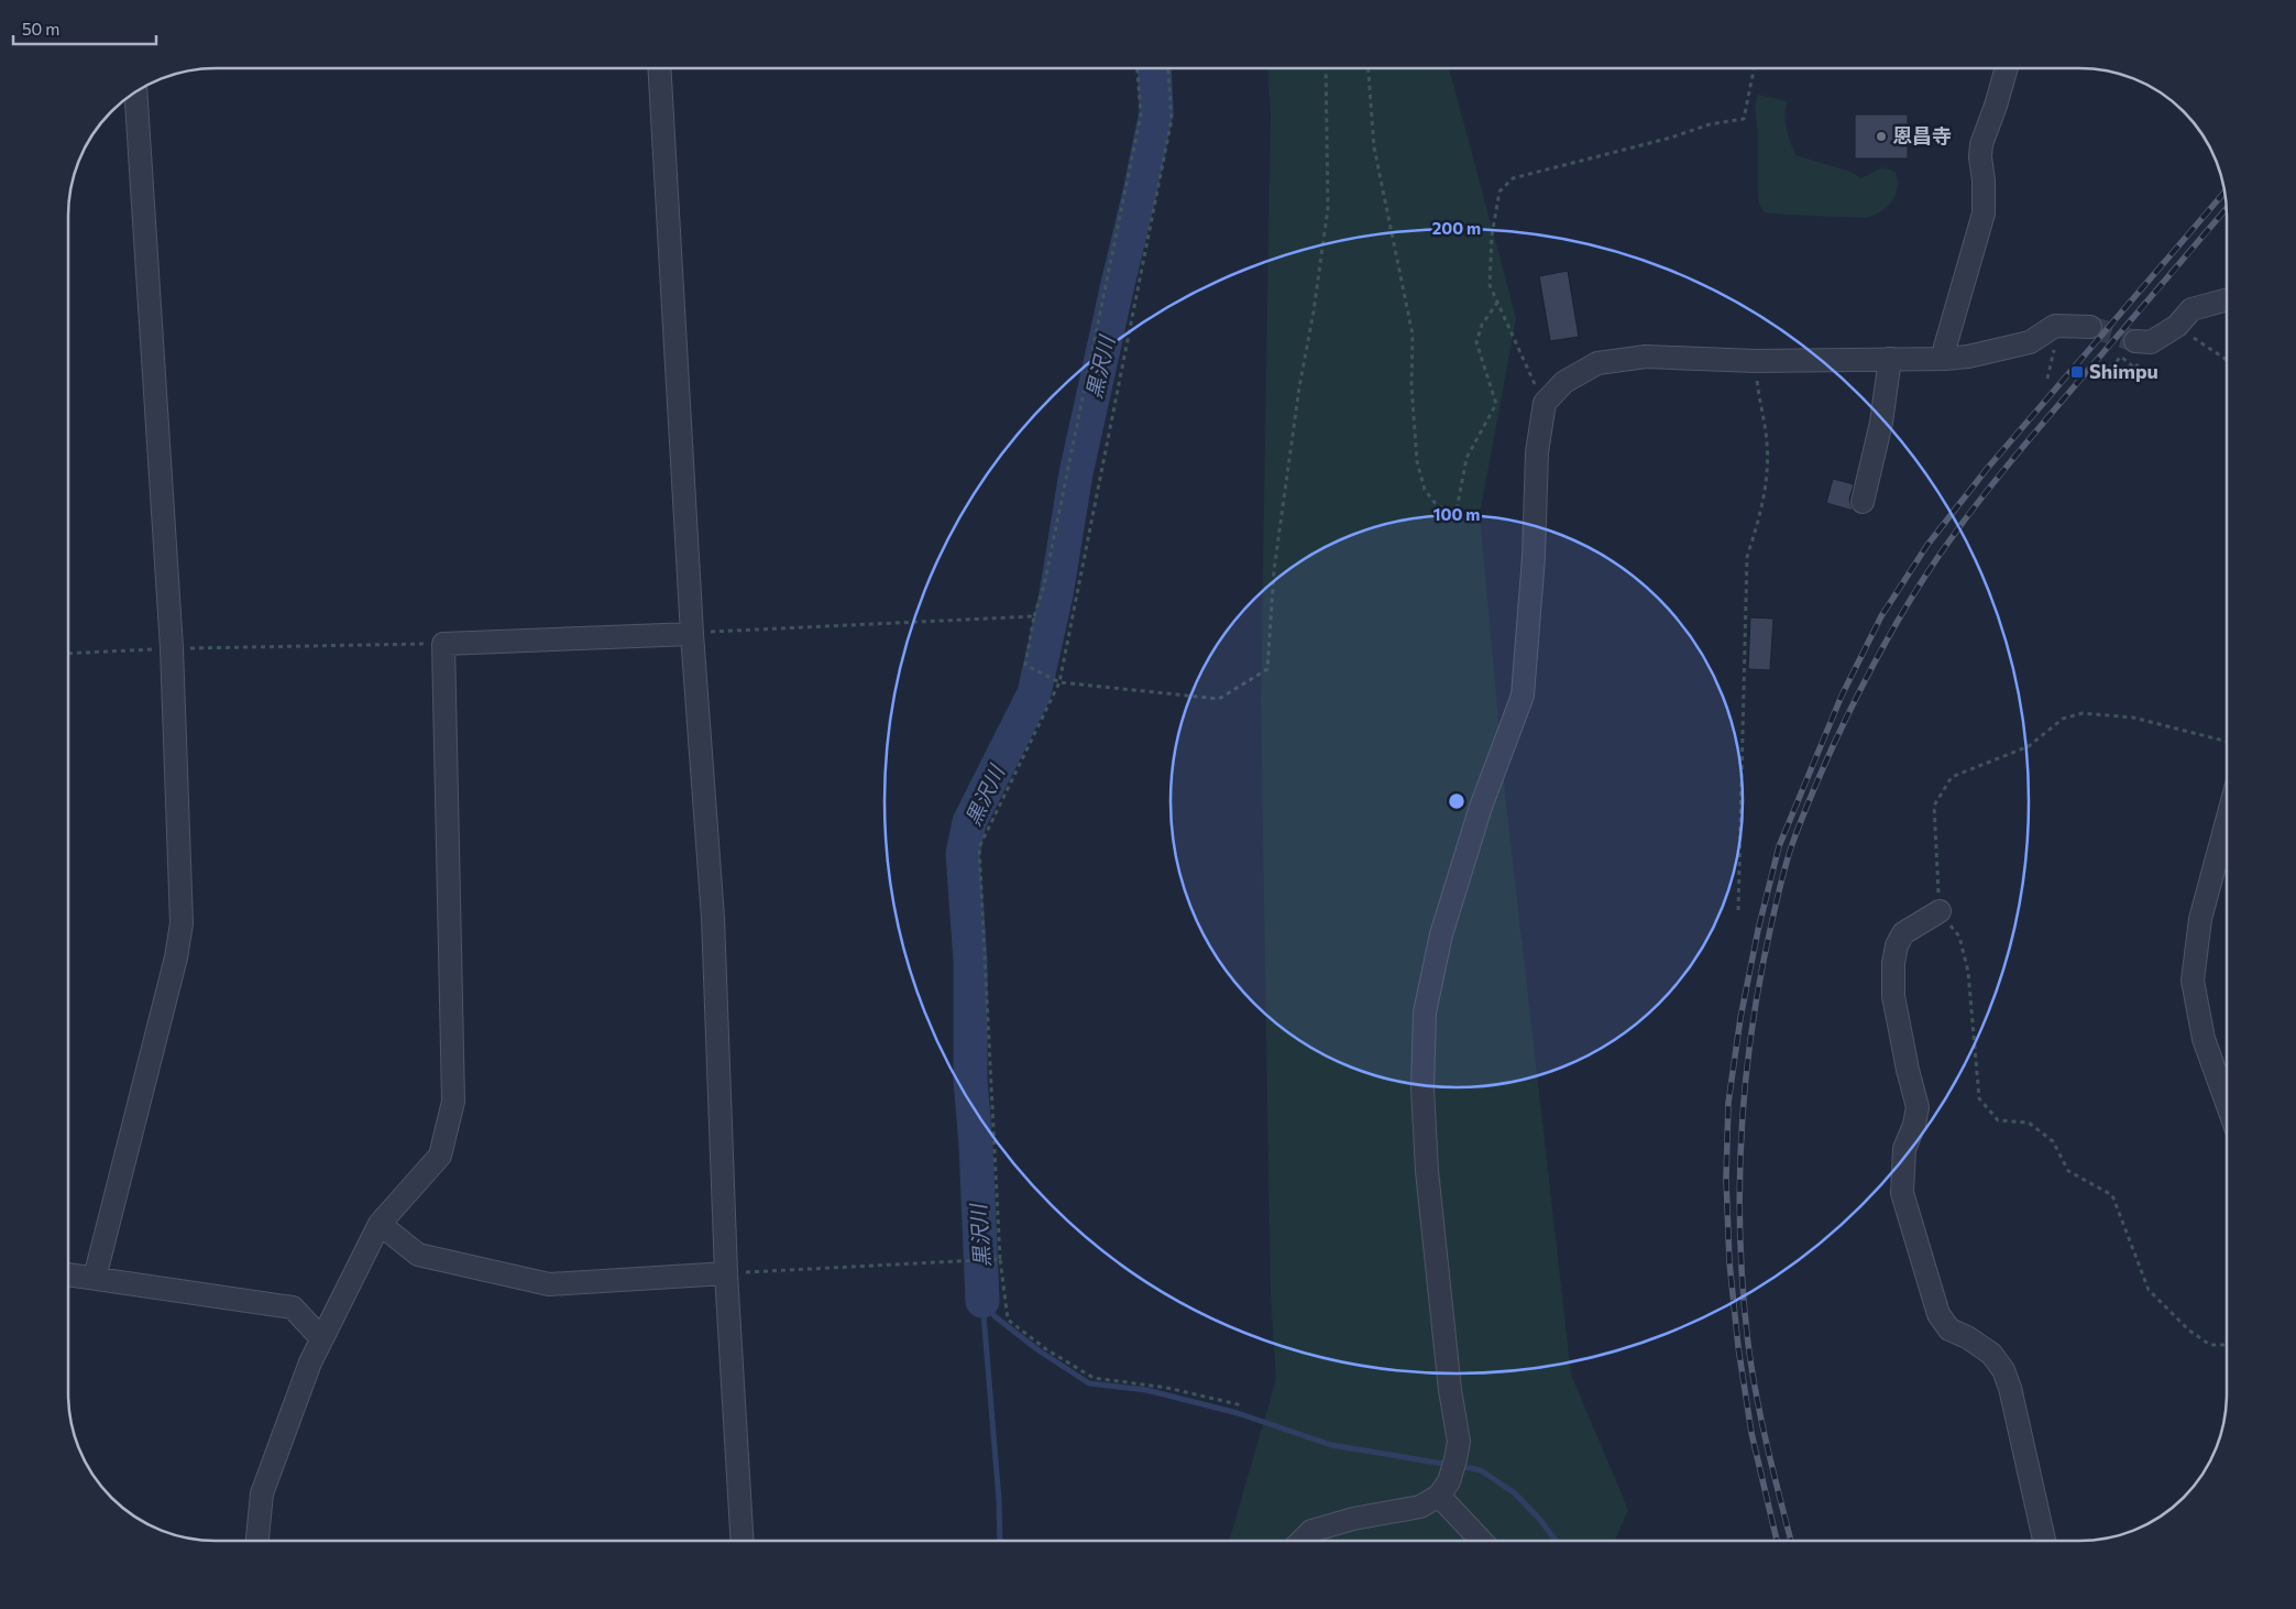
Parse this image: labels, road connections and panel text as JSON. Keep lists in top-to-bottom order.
{
  "water": ["黒沢川"],
  "places": {
    "other": ["恩昌寺"],
    "transit": ["Shimpu"]
  },
  "scale_bar": "50 m",
  "rings": ["200 m", "100 m"]
}
